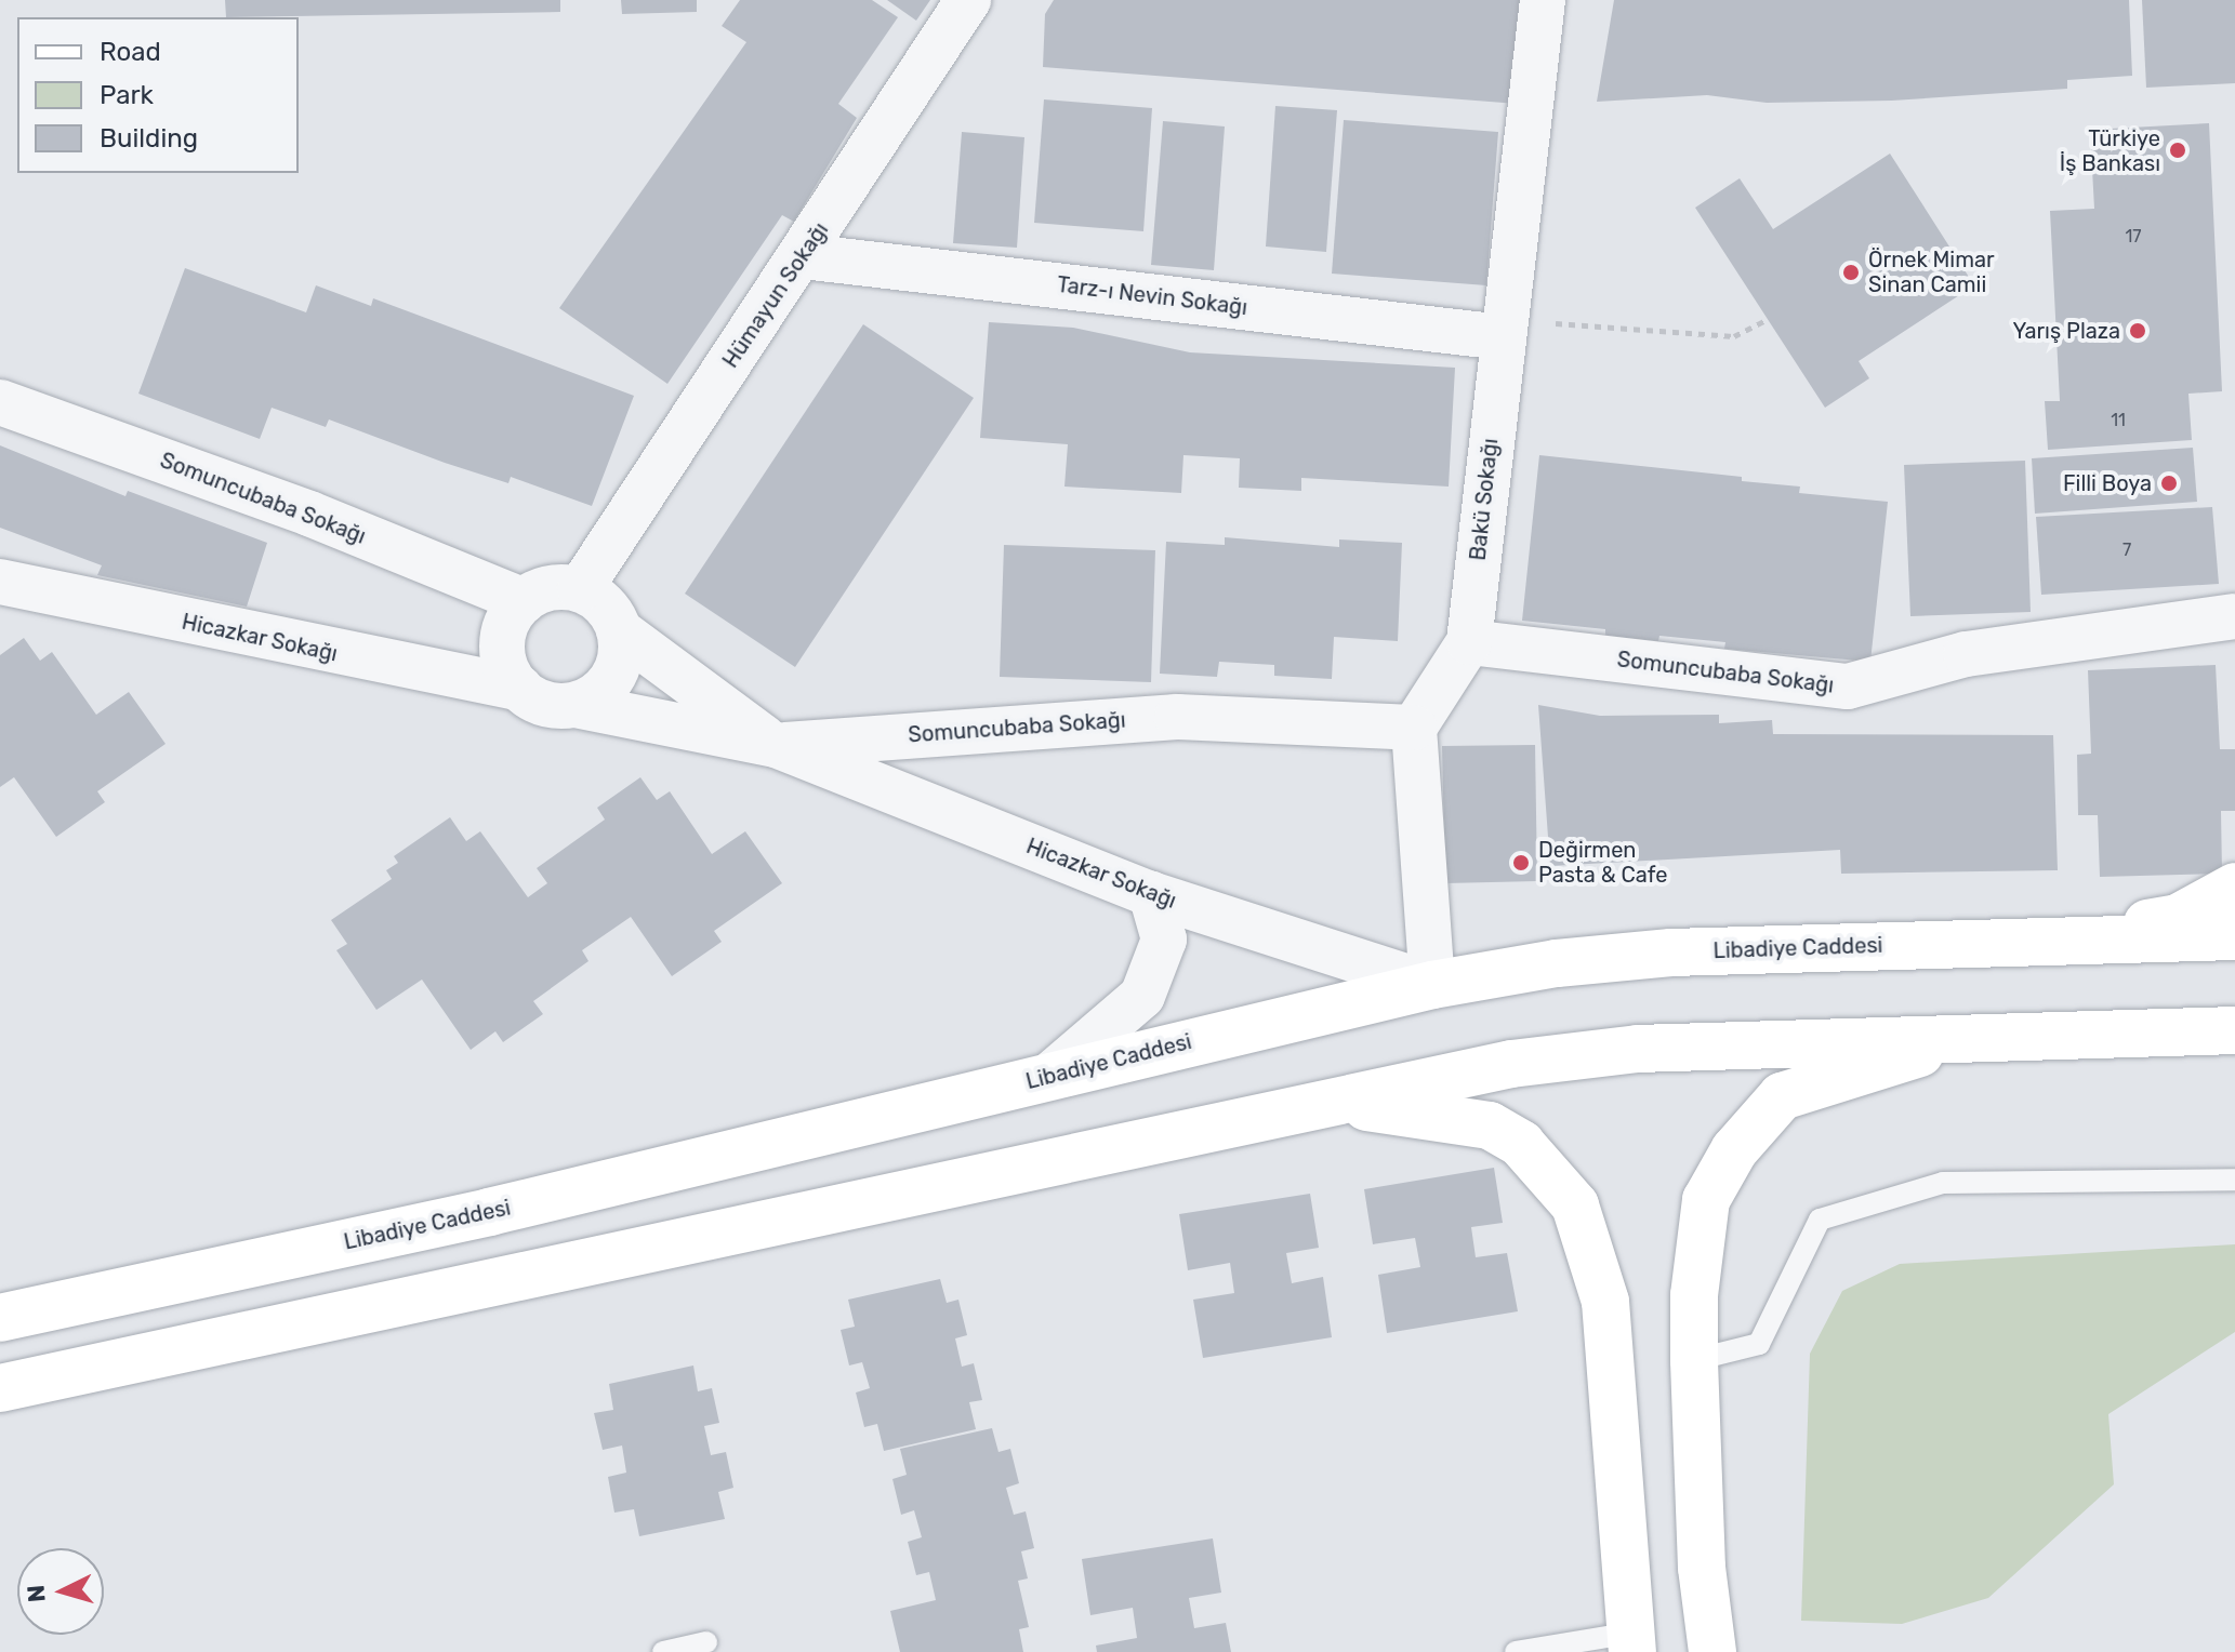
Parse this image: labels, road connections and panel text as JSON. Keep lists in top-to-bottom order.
{
  "streets": {
    "main road": ["Libadiye Caddesi"],
    "street": [
      "Hümayun Sokağı",
      "Tarz-ı Nevin Sokağı",
      "Somuncubaba Sokağı",
      "Bakü Sokağı",
      "Hicazkar Sokağı"
    ]
  },
  "crossings": [
    ["Hümayun Sokağı", "Tarz-ı Nevin Sokağı"],
    ["Hümayun Sokağı", "Somuncubaba Sokağı"],
    ["Hümayun Sokağı", "Hicazkar Sokağı"],
    ["Tarz-ı Nevin Sokağı", "Bakü Sokağı"],
    ["Somuncubaba Sokağı", "Bakü Sokağı"],
    ["Somuncubaba Sokağı", "Hicazkar Sokağı"],
    ["Hicazkar Sokağı", "Libadiye Caddesi"]
  ],
  "places": [
    "Türkiye İş Bankası",
    "Örnek Mimar Sinan Camii",
    "Yarış Plaza",
    "Filli Boya",
    "Değirmen Pasta & Cafe"
  ],
  "house_numbers": ["17", "11", "7"],
  "legend": ["Road", "Park", "Building"],
  "north": "left"
}
